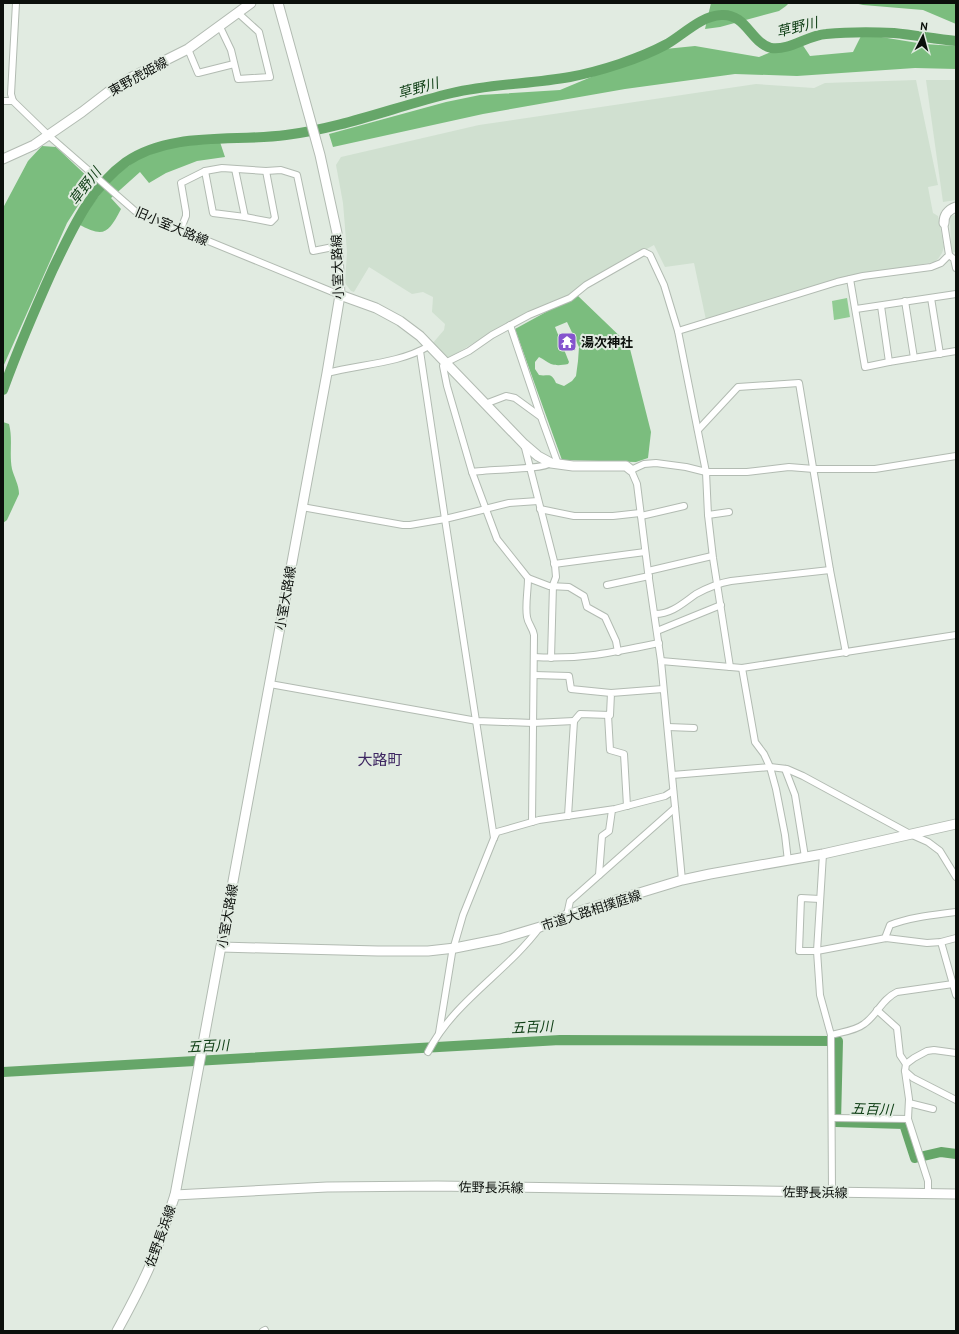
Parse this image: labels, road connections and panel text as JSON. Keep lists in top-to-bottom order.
{
  "streets": {
    "main road": [
      "東野虎姫線",
      "小室大路線",
      "市道大路相撲庭線",
      "佐野長浜線"
    ],
    "street": ["旧小室大路線"]
  },
  "crossings": [
    ["東野虎姫線", "旧小室大路線"],
    ["旧小室大路線", "小室大路線"],
    ["小室大路線", "市道大路相撲庭線"],
    ["小室大路線", "佐野長浜線"]
  ],
  "districts": ["大路町"],
  "water": ["草野川", "五百川"],
  "places": {
    "temple": ["湯次神社"]
  },
  "north": "top"
}
